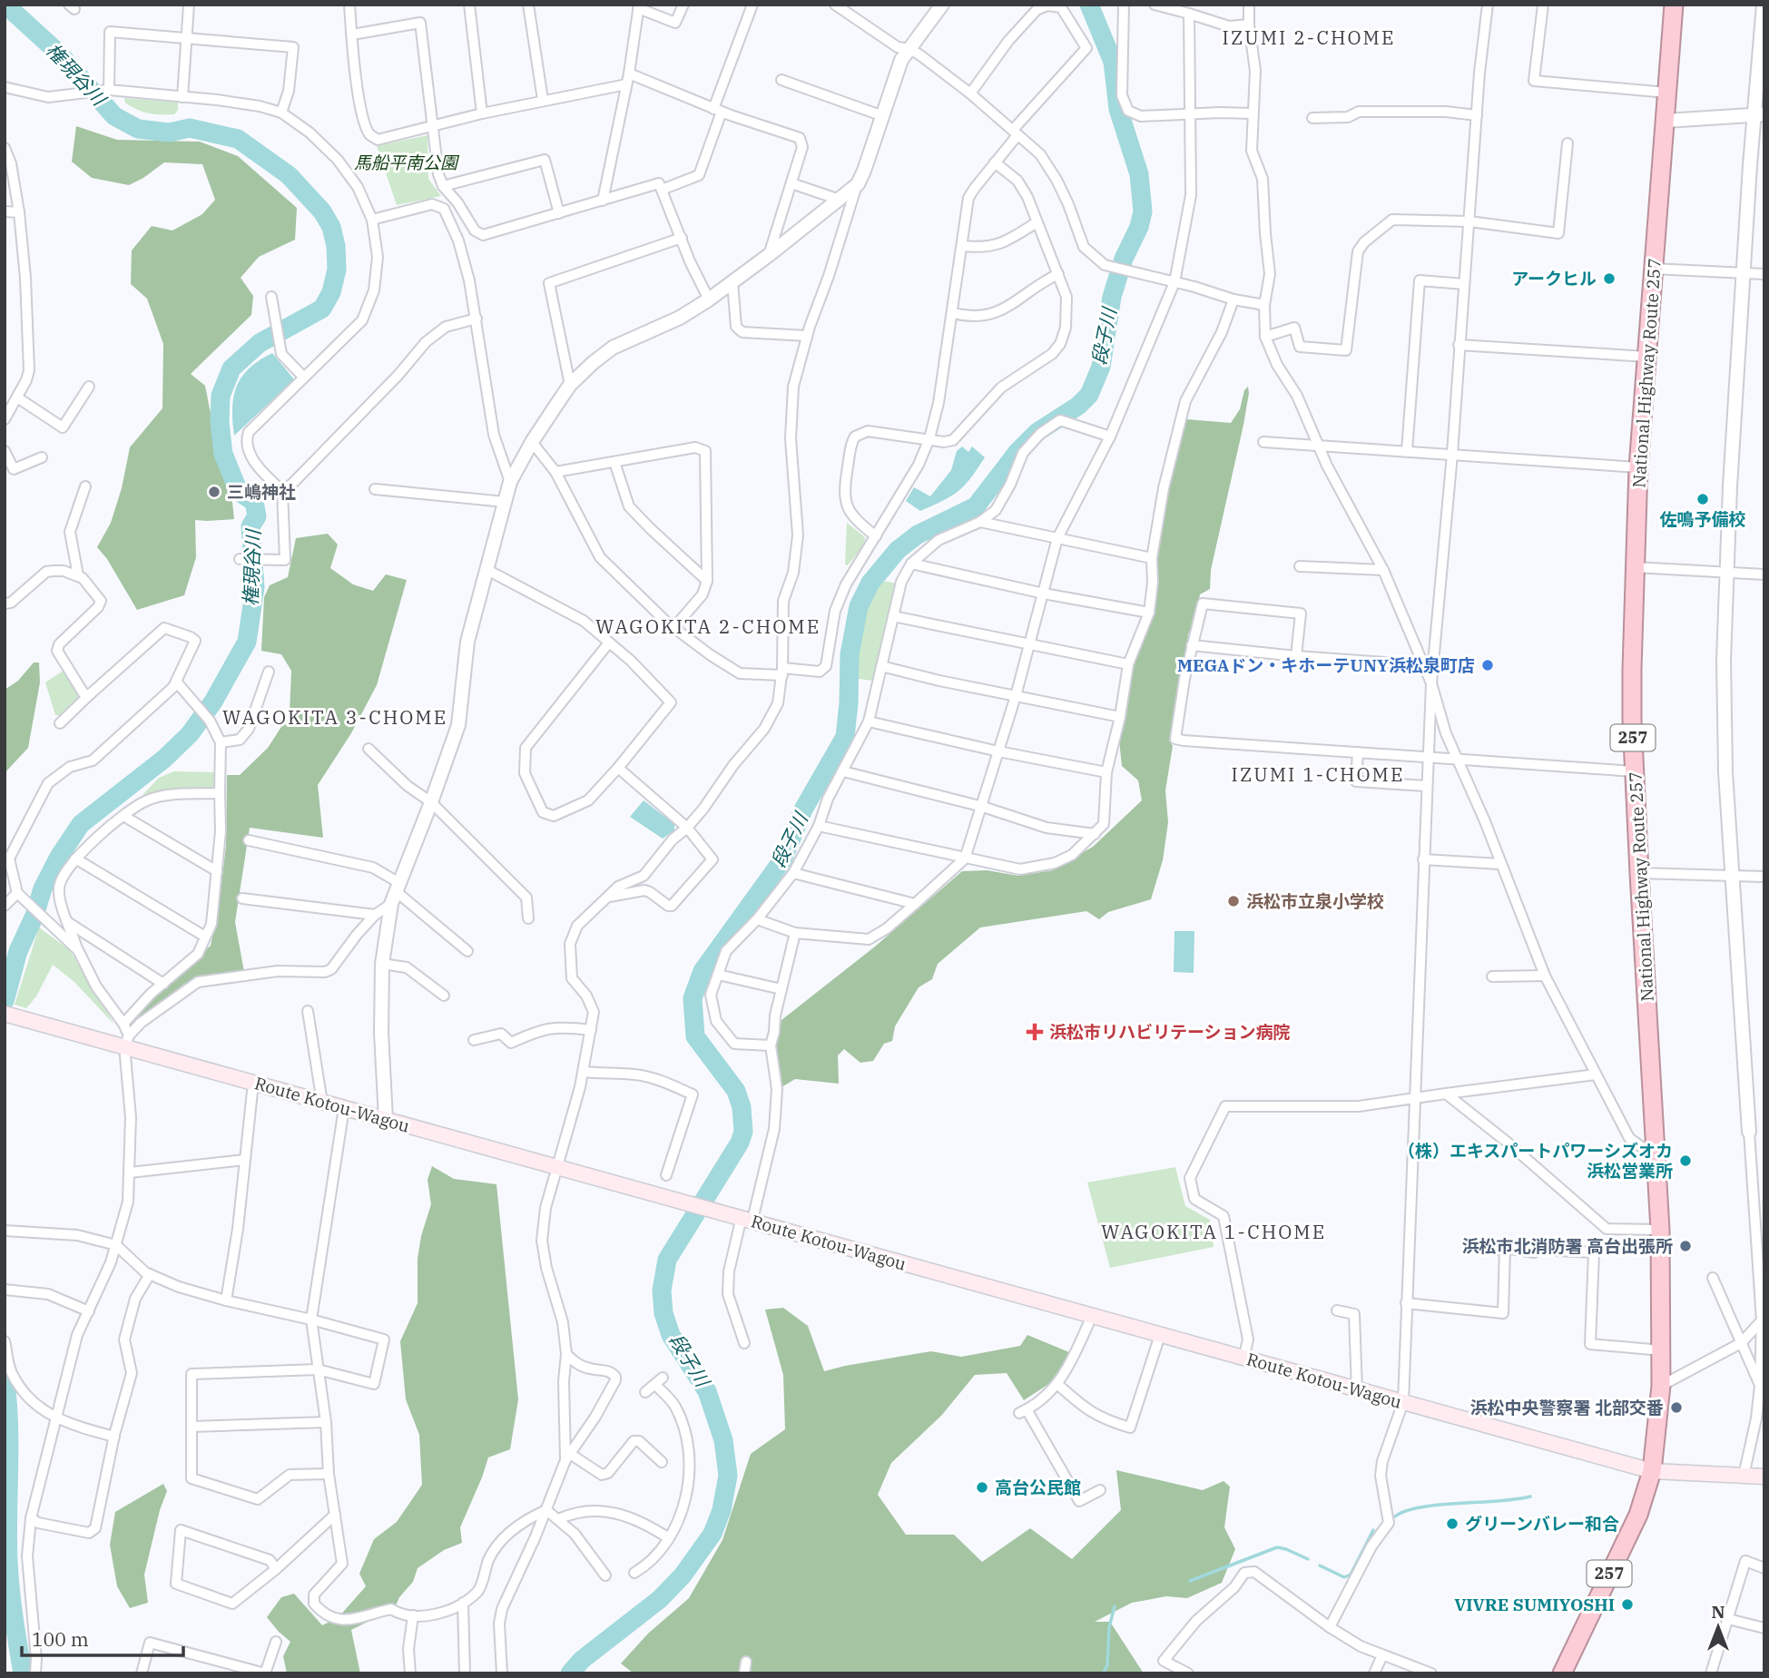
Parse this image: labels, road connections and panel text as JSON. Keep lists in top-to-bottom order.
{
  "streets": {
    "highway": ["National Highway Route 257", "257"],
    "main road": ["Route Kotou-Wagou"]
  },
  "crossings": [
    ["National Highway Route 257", "Route Kotou-Wagou"]
  ],
  "districts": [
    "IZUMI 2-CHOME",
    "WAGOKITA 2-CHOME",
    "WAGOKITA 3-CHOME",
    "IZUMI 1-CHOME",
    "WAGOKITA 1-CHOME"
  ],
  "water": ["権現谷川", "段子川"],
  "parks": ["馬船平南公園"],
  "places": {
    "other": [
      "アークヒル",
      "三嶋神社",
      "佐鳴予備校",
      "MEGAドン・キホーテUNY浜松泉町店",
      "浜松市立泉小学校",
      "（株）エキスパートパワーシズオカ 浜松営業所",
      "浜松市北消防署 高台出張所",
      "浜松中央警察署 北部交番",
      "高台公民館",
      "グリーンバレー和合",
      "VIVRE SUMIYOSHI"
    ],
    "health": ["浜松市リハビリテーション病院"]
  },
  "scale_bar": "100 m",
  "north": "top"
}
